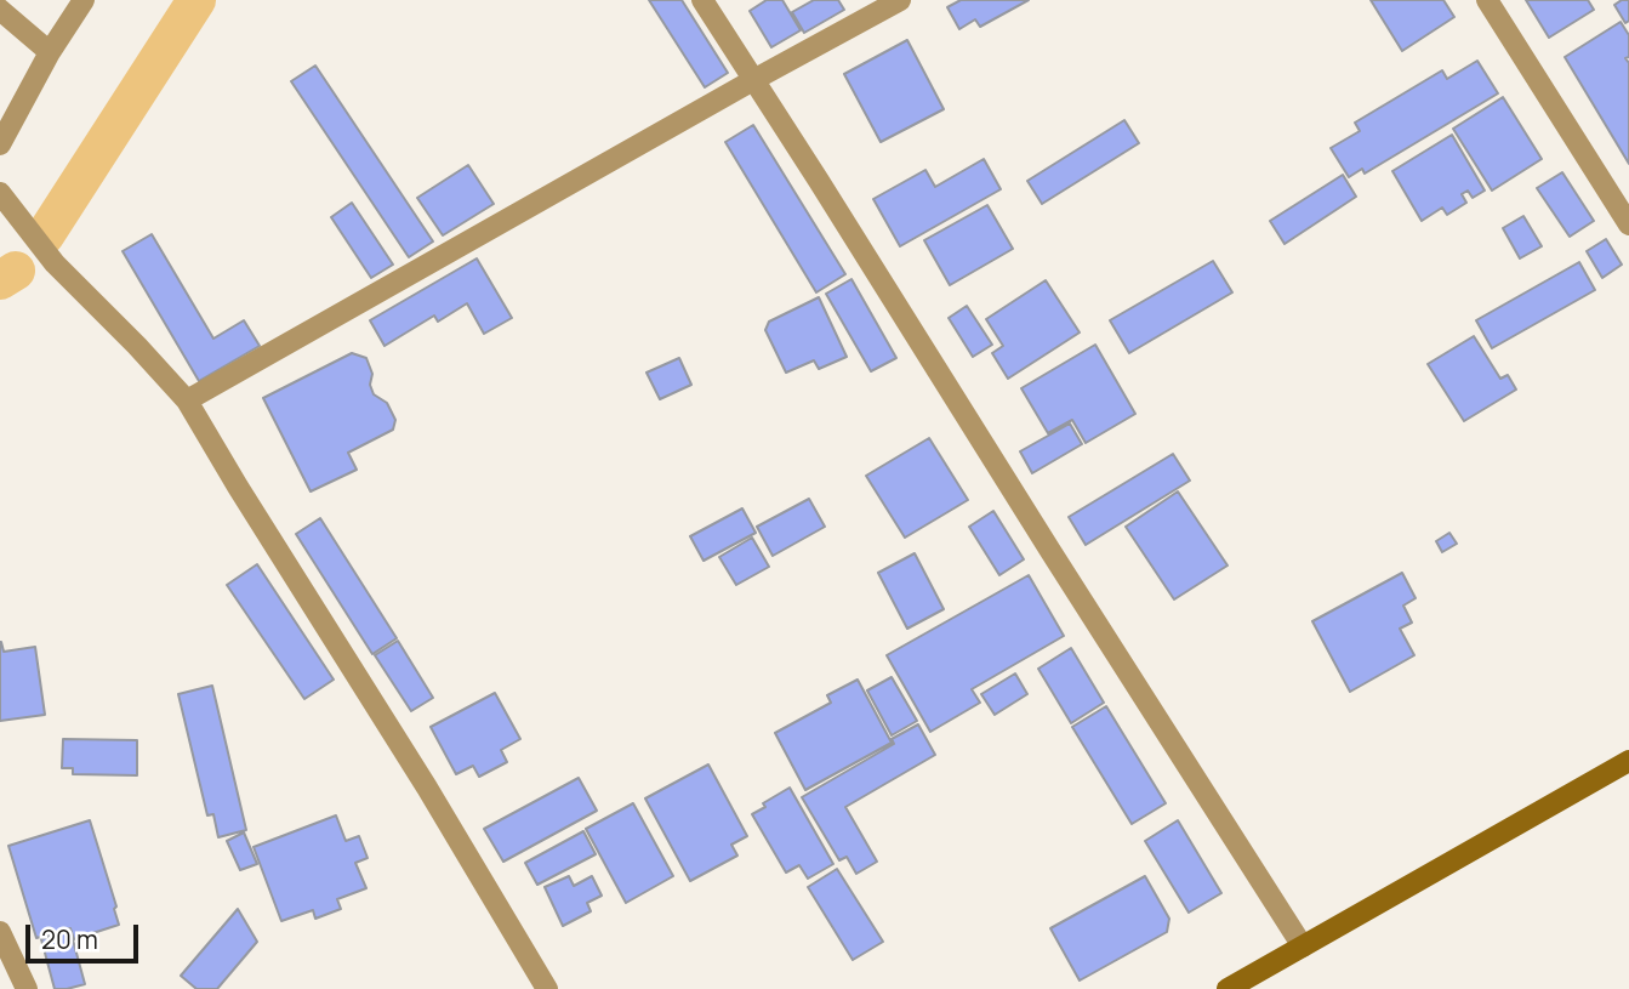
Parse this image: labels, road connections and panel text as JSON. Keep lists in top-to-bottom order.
{
  "scale_bar": "20 m"
}
